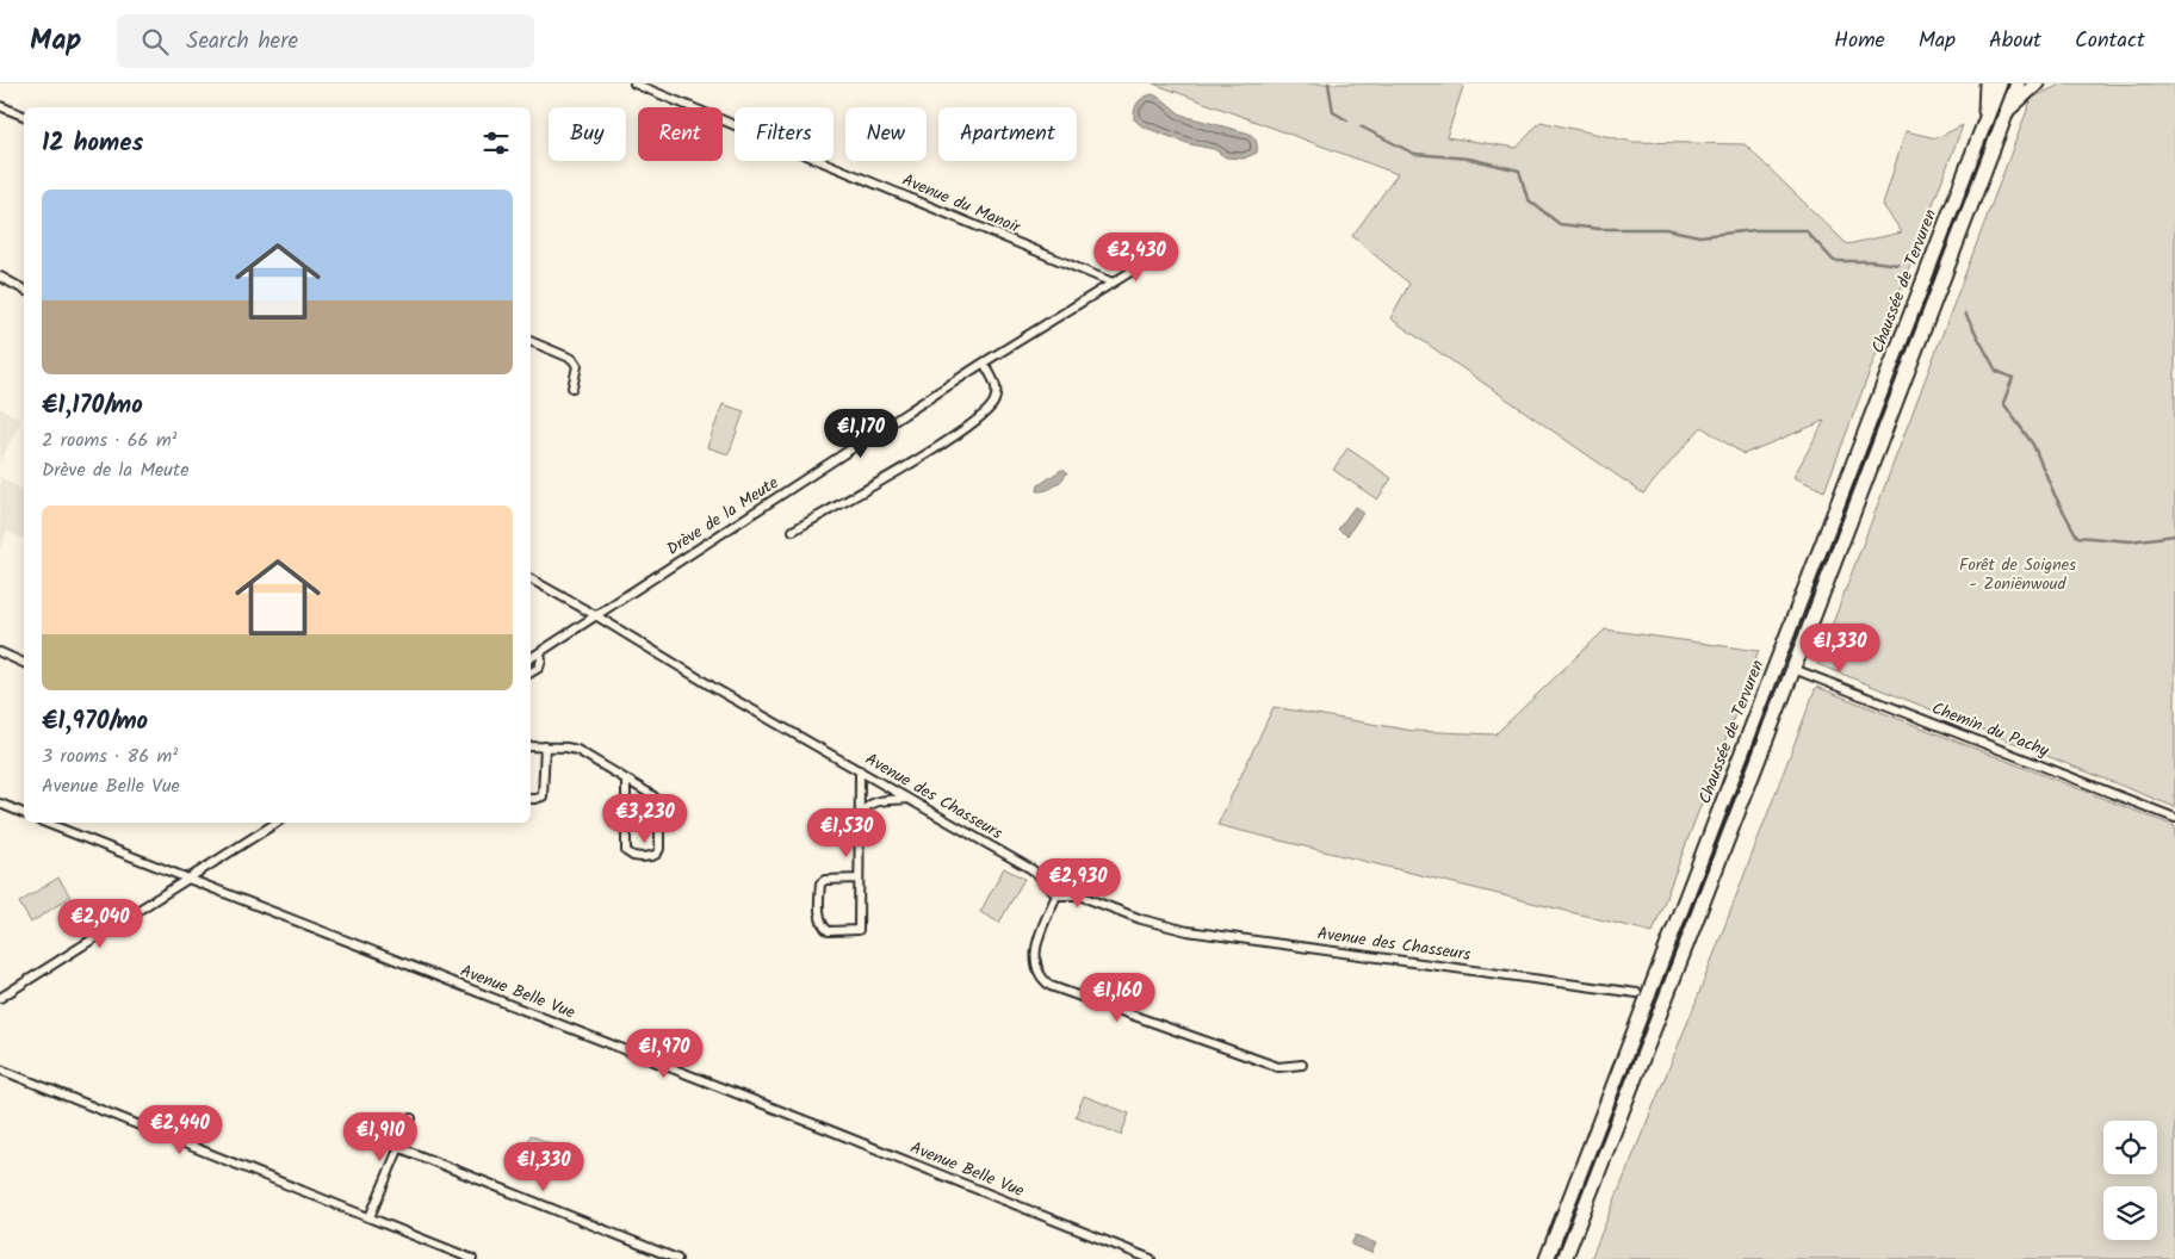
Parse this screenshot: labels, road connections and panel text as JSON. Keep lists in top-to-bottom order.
{
  "streets": {
    "highway": ["Chaussée de Tervuren"],
    "street": [
      "Avenue du Manoir",
      "Drève de la Meute",
      "Chemin du Pachy",
      "Avenue des Chasseurs",
      "Avenue Belle Vue"
    ]
  },
  "crossings": [
    ["Avenue du Manoir", "Drève de la Meute"],
    ["Chaussée de Tervuren", "Chemin du Pachy"],
    ["Drève de la Meute", "Avenue des Chasseurs"]
  ],
  "parks": ["Forêt de Soignes - Zoniënwoud"],
  "page": {
    "header": "Map",
    "search": "Search here",
    "nav": [
      "Home",
      "Map",
      "About",
      "Contact"
    ],
    "chip": [
      "Buy",
      "Rent",
      "Filters",
      "New",
      "Apartment"
    ],
    "heading": "12 homes",
    "list": [
      {
        "name": "€1,170/mo",
        "note": "2 rooms · 66 m² · Drève de la Meute"
      },
      {
        "name": "€1,970/mo",
        "note": "3 rooms · 86 m² · Avenue Belle Vue"
      }
    ],
    "price": [
      "€2,430",
      "€1,170",
      "€1,330",
      "€3,230",
      "€1,530",
      "€2,930",
      "€2,040",
      "€1,160",
      "€1,970",
      "€2,440",
      "€1,910",
      "€1,330"
    ]
  }
}
